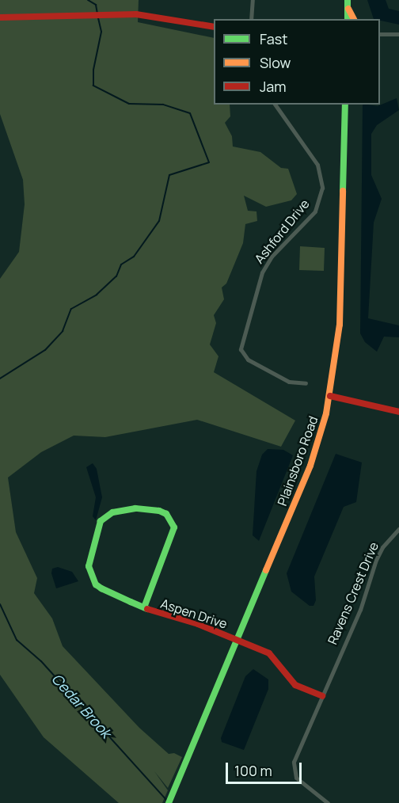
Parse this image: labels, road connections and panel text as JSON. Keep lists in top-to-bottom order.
{
  "streets": {
    "street": [
      "Ashford Drive",
      "Plainsboro Road",
      "Ravens Crest Drive",
      "Aspen Drive"
    ]
  },
  "crossings": [
    ["Plainsboro Road", "Aspen Drive"]
  ],
  "water": ["Cedar Brook"],
  "legend": ["Fast", "Slow", "Jam"],
  "scale_bar": "100 m"
}
